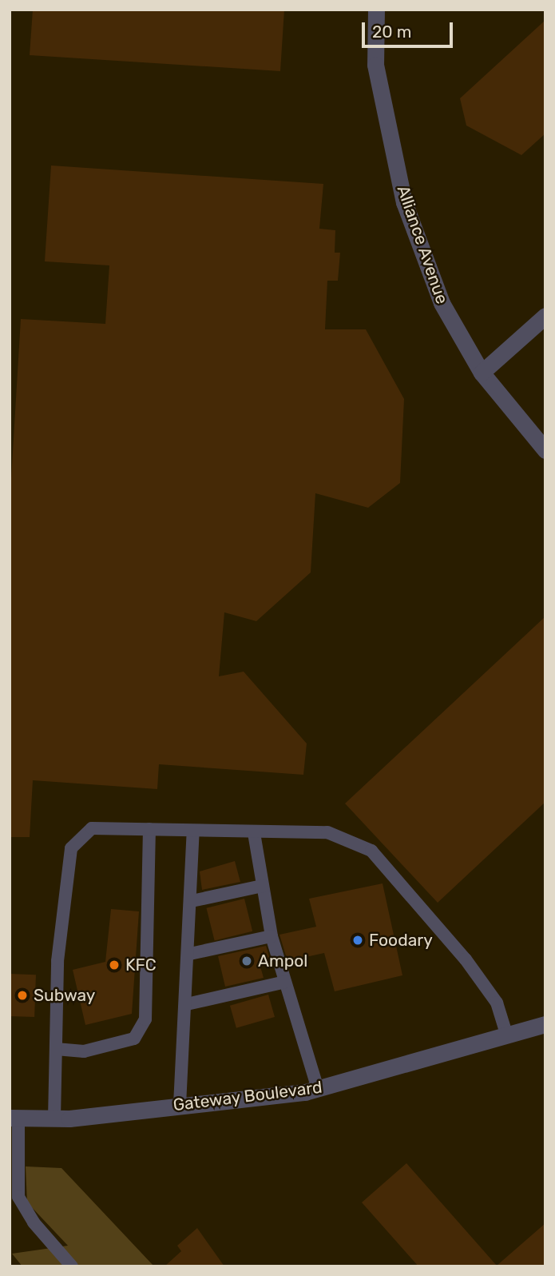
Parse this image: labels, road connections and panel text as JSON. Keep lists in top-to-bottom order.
{
  "streets": {
    "street": ["Alliance Avenue", "Gateway Boulevard"]
  },
  "places": [
    "Foodary",
    "Ampol",
    "KFC",
    "Subway"
  ],
  "scale_bar": "20 m"
}
